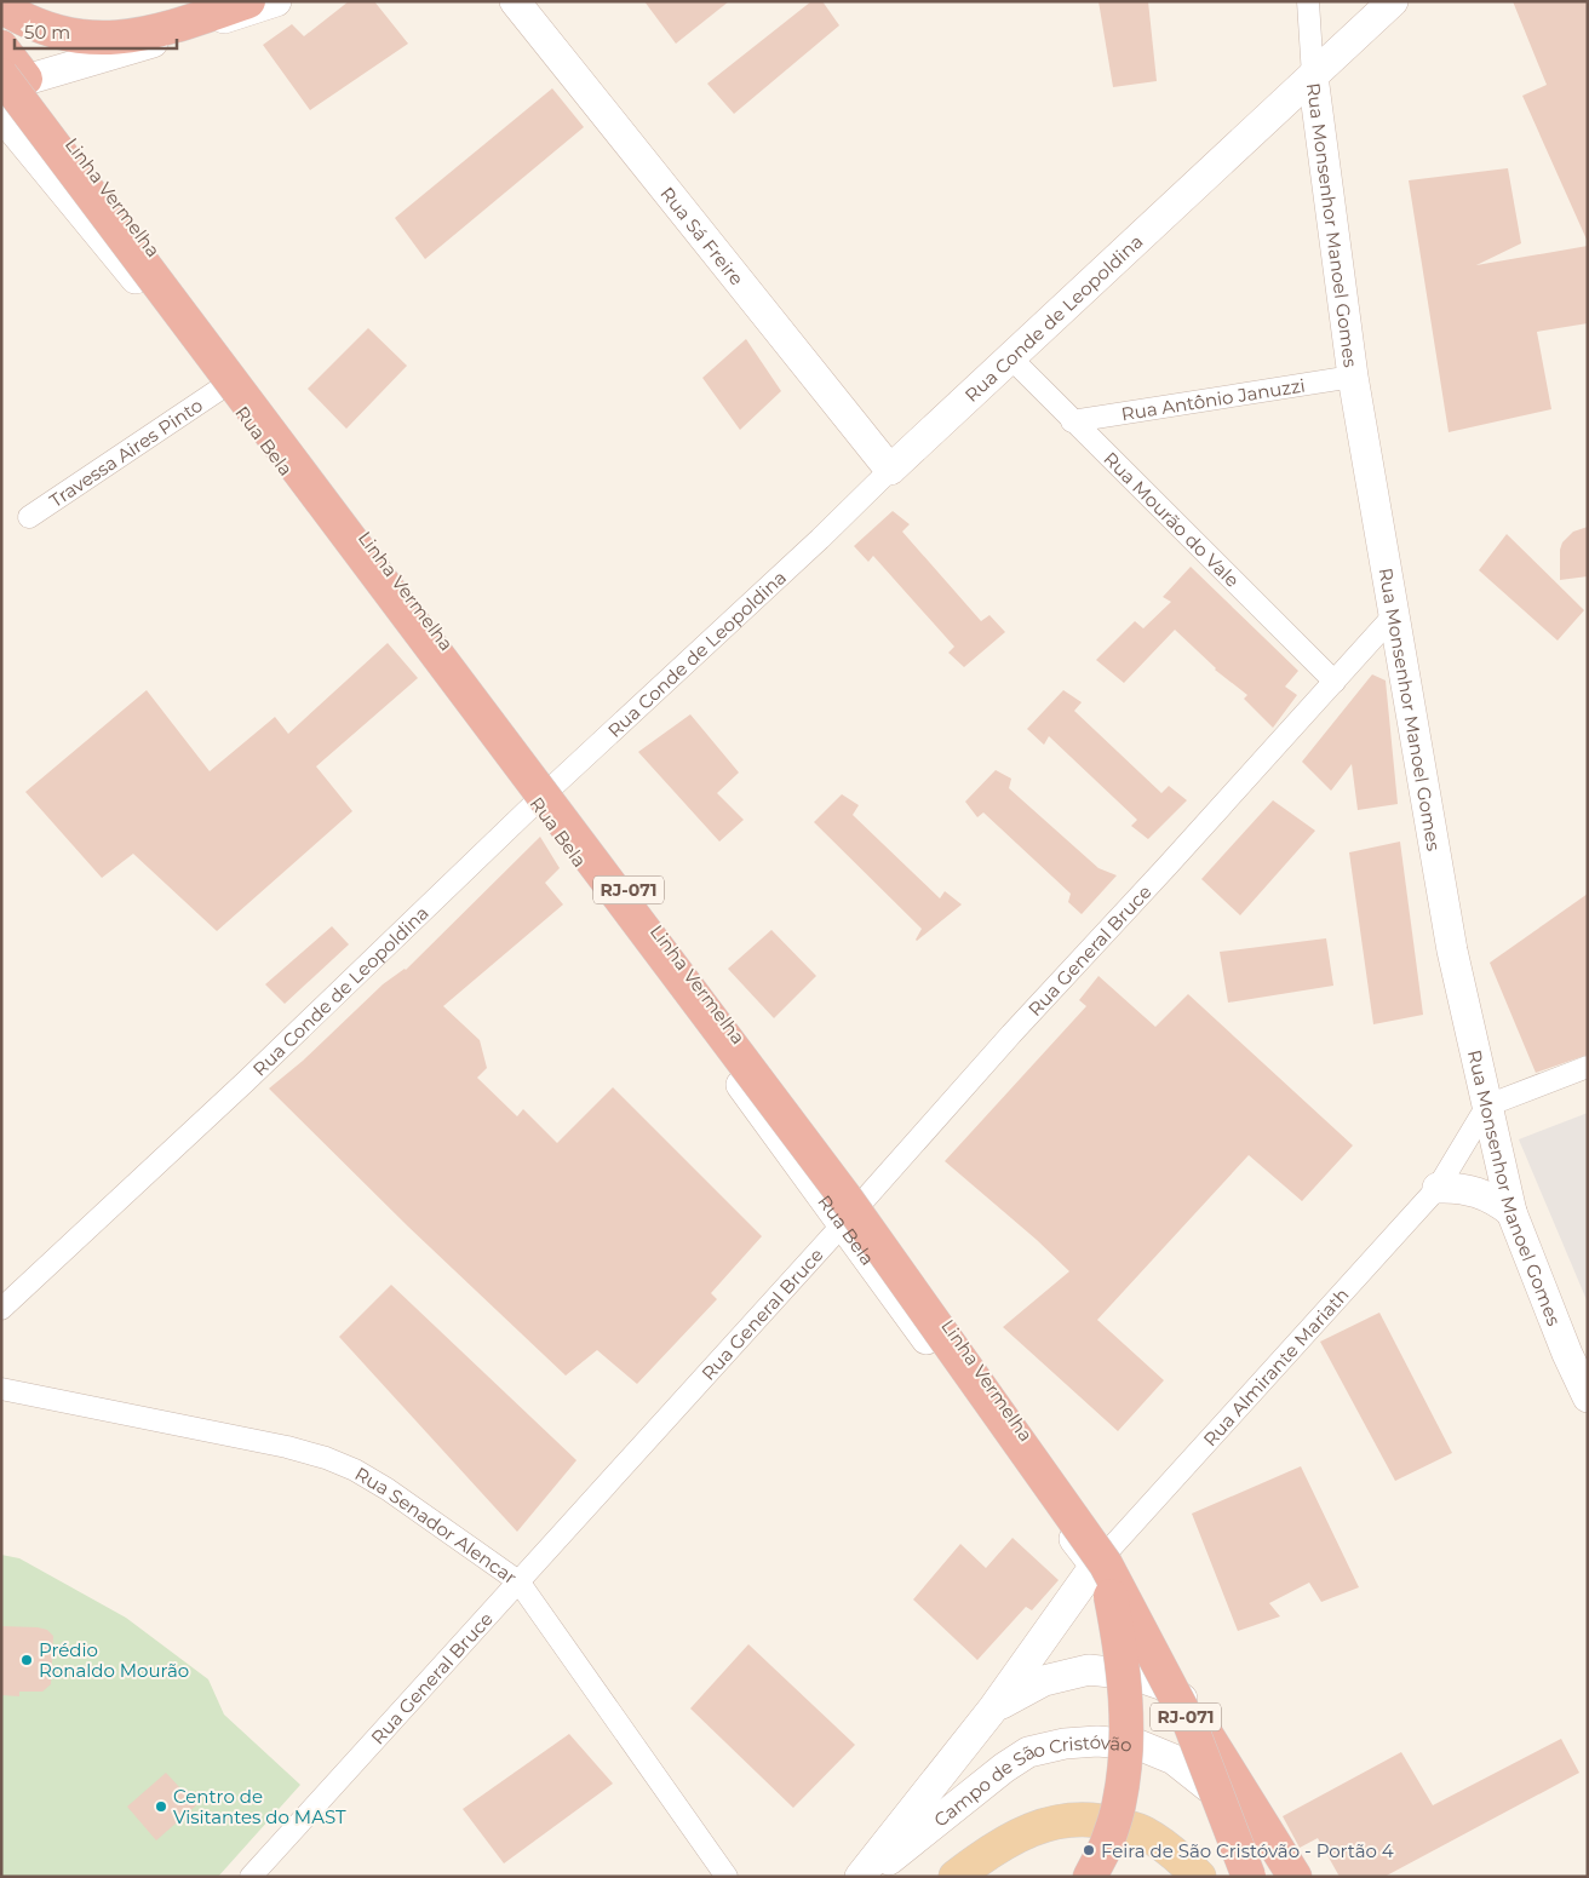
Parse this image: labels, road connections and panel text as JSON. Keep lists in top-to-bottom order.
{
  "streets": {
    "highway": ["Linha Vermelha", "RJ-071"],
    "main road": ["Campo de São Cristóvão"],
    "street": [
      "Rua Monsenhor Manoel Gomes",
      "Rua Sá Freire",
      "Rua Conde de Leopoldina",
      "Rua Antônio Januzzi",
      "Rua Bela",
      "Travessa Aires Pinto",
      "Rua Mourão do Vale",
      "Rua General Bruce",
      "Rua Almirante Mariath",
      "Rua Senador Alencar"
    ]
  },
  "crossings": [
    ["Linha Vermelha", "Rua Bela"],
    ["Linha Vermelha", "Rua Almirante Mariath"],
    ["Rua Monsenhor Manoel Gomes", "Rua Conde de Leopoldina"],
    ["Rua Monsenhor Manoel Gomes", "Rua Antônio Januzzi"],
    ["Rua Monsenhor Manoel Gomes", "Rua General Bruce"],
    ["Rua Monsenhor Manoel Gomes", "Rua Almirante Mariath"],
    ["Rua Sá Freire", "Rua Conde de Leopoldina"],
    ["Rua Conde de Leopoldina", "Rua Bela"],
    ["Rua Conde de Leopoldina", "Rua Mourão do Vale"],
    ["Rua Antônio Januzzi", "Rua Mourão do Vale"],
    ["Rua Bela", "Travessa Aires Pinto"],
    ["Rua Bela", "Rua General Bruce"],
    ["Rua Bela", "Rua Almirante Mariath"],
    ["Rua Mourão do Vale", "Rua General Bruce"],
    ["Rua General Bruce", "Rua Senador Alencar"],
    ["Rua Almirante Mariath", "Campo de São Cristóvão"]
  ],
  "places": ["Prédio Ronaldo Mourão", "Centro de Visitantes do MAST", "Feira de São Cristóvão - Portão 4"],
  "scale_bar": "50 m"
}
